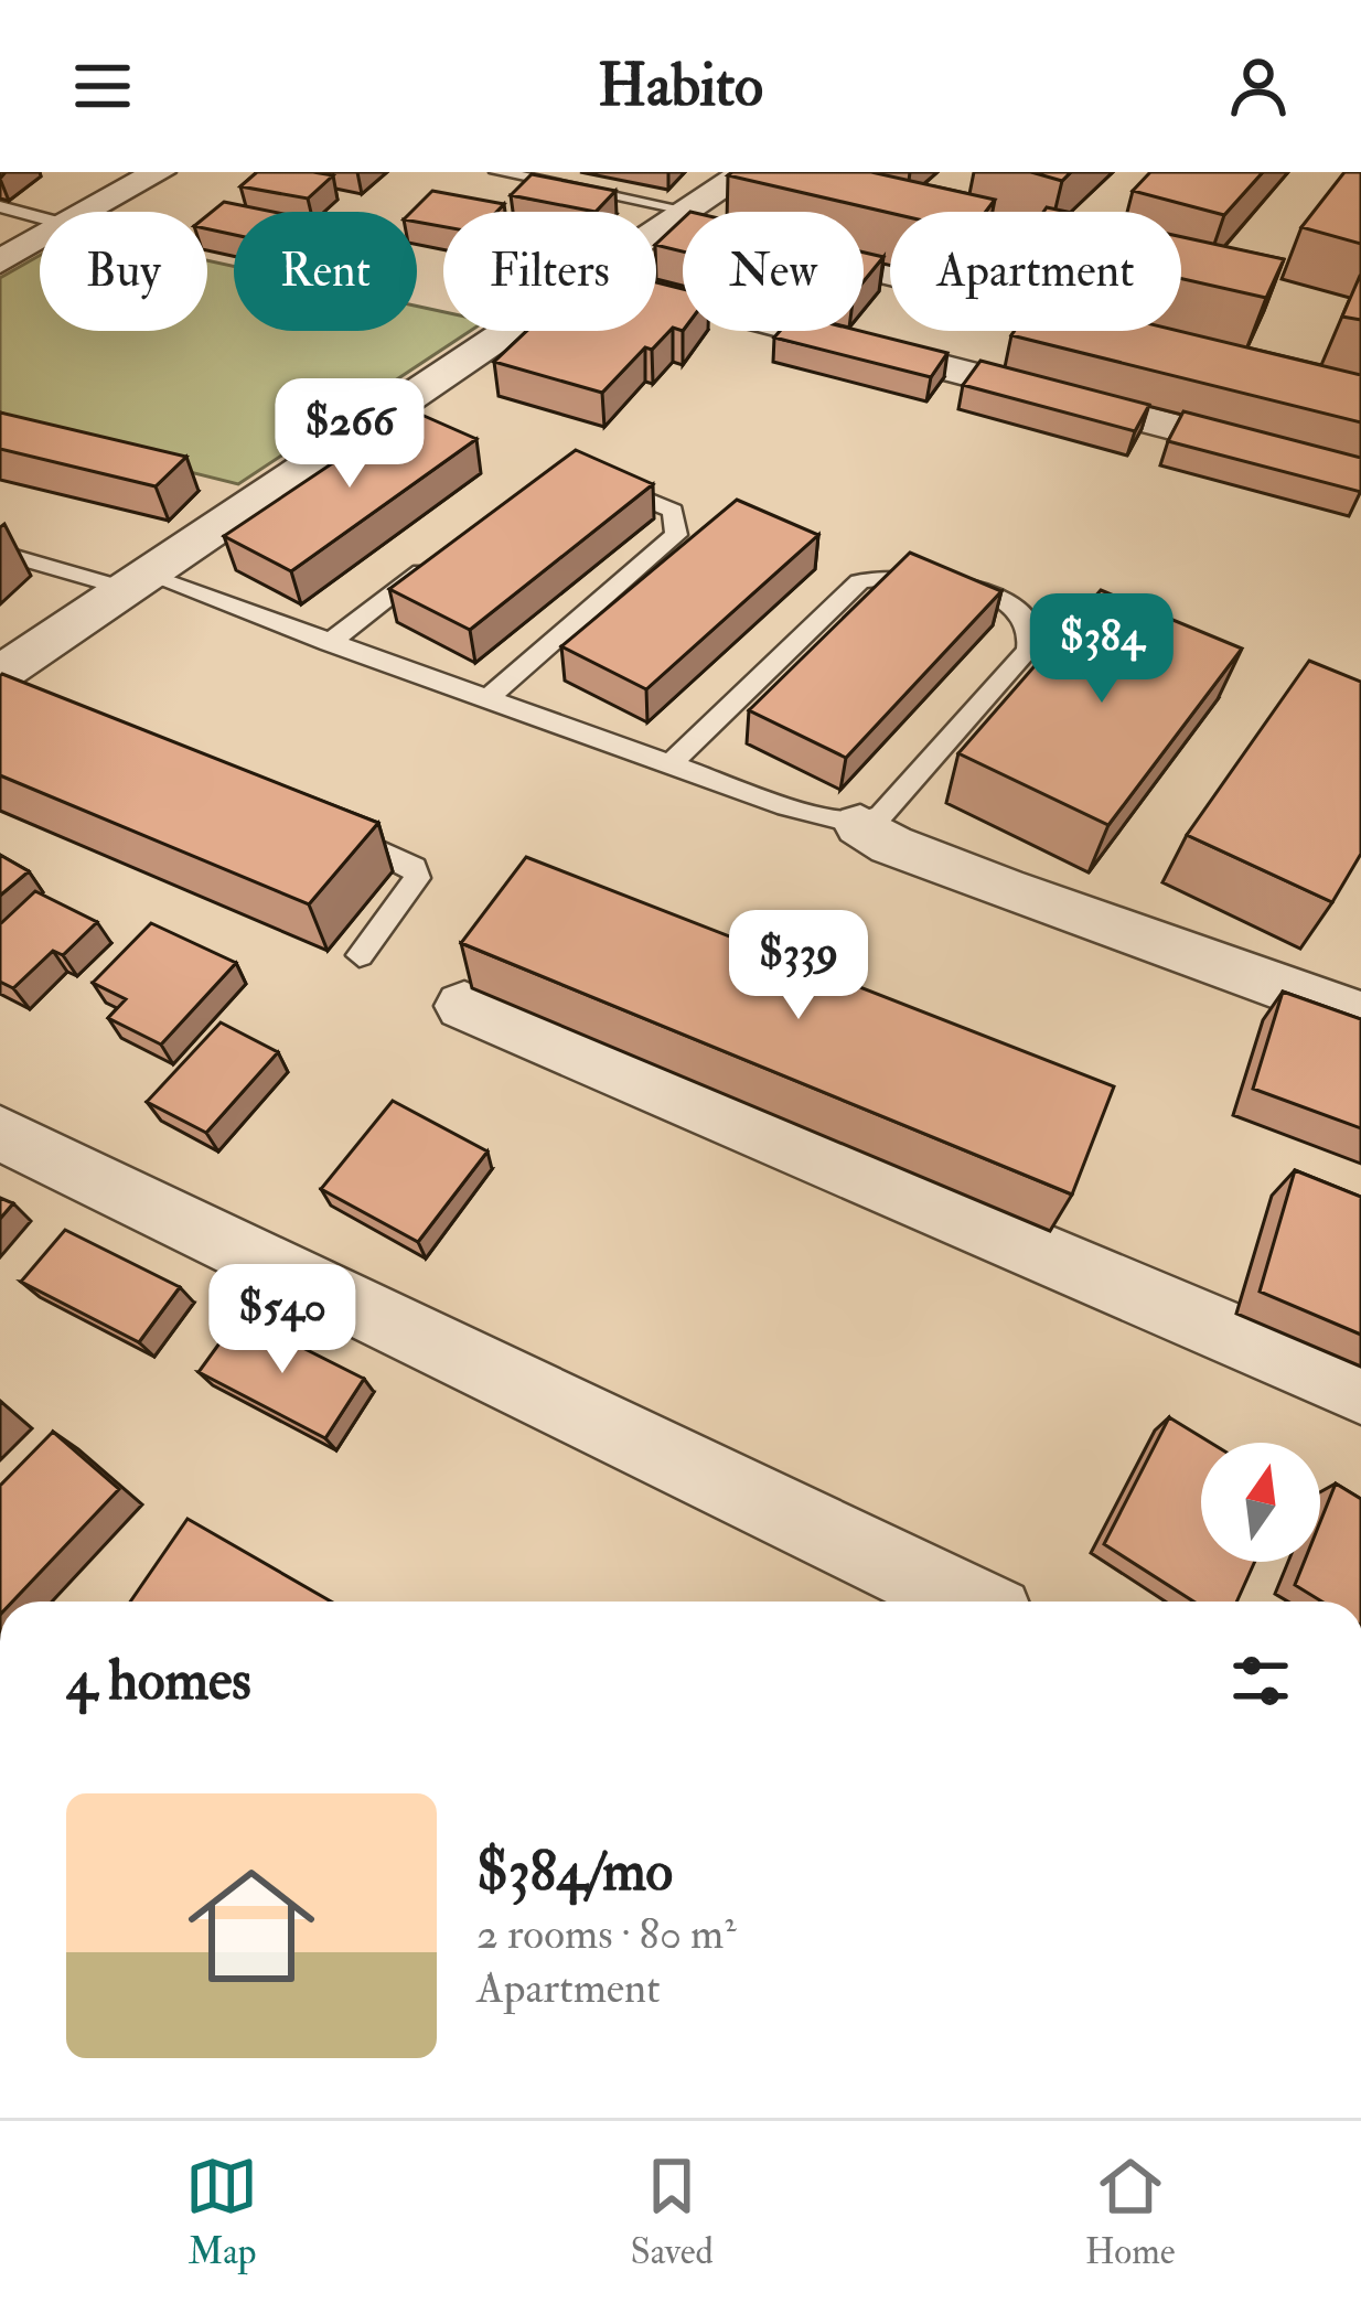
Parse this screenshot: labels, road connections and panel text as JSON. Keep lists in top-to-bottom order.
{
  "north": "top",
  "page": {
    "header": "Habito",
    "chip": [
      "Buy",
      "Rent",
      "Filters",
      "New",
      "Apartment"
    ],
    "price": [
      "$266",
      "$384",
      "$339",
      "$540"
    ],
    "heading": "4 homes",
    "list": [
      {
        "name": "$384/mo",
        "note": "2 rooms · 80 m² · Apartment"
      }
    ],
    "tabs": ["Map", "Saved", "Home"]
  }
}
